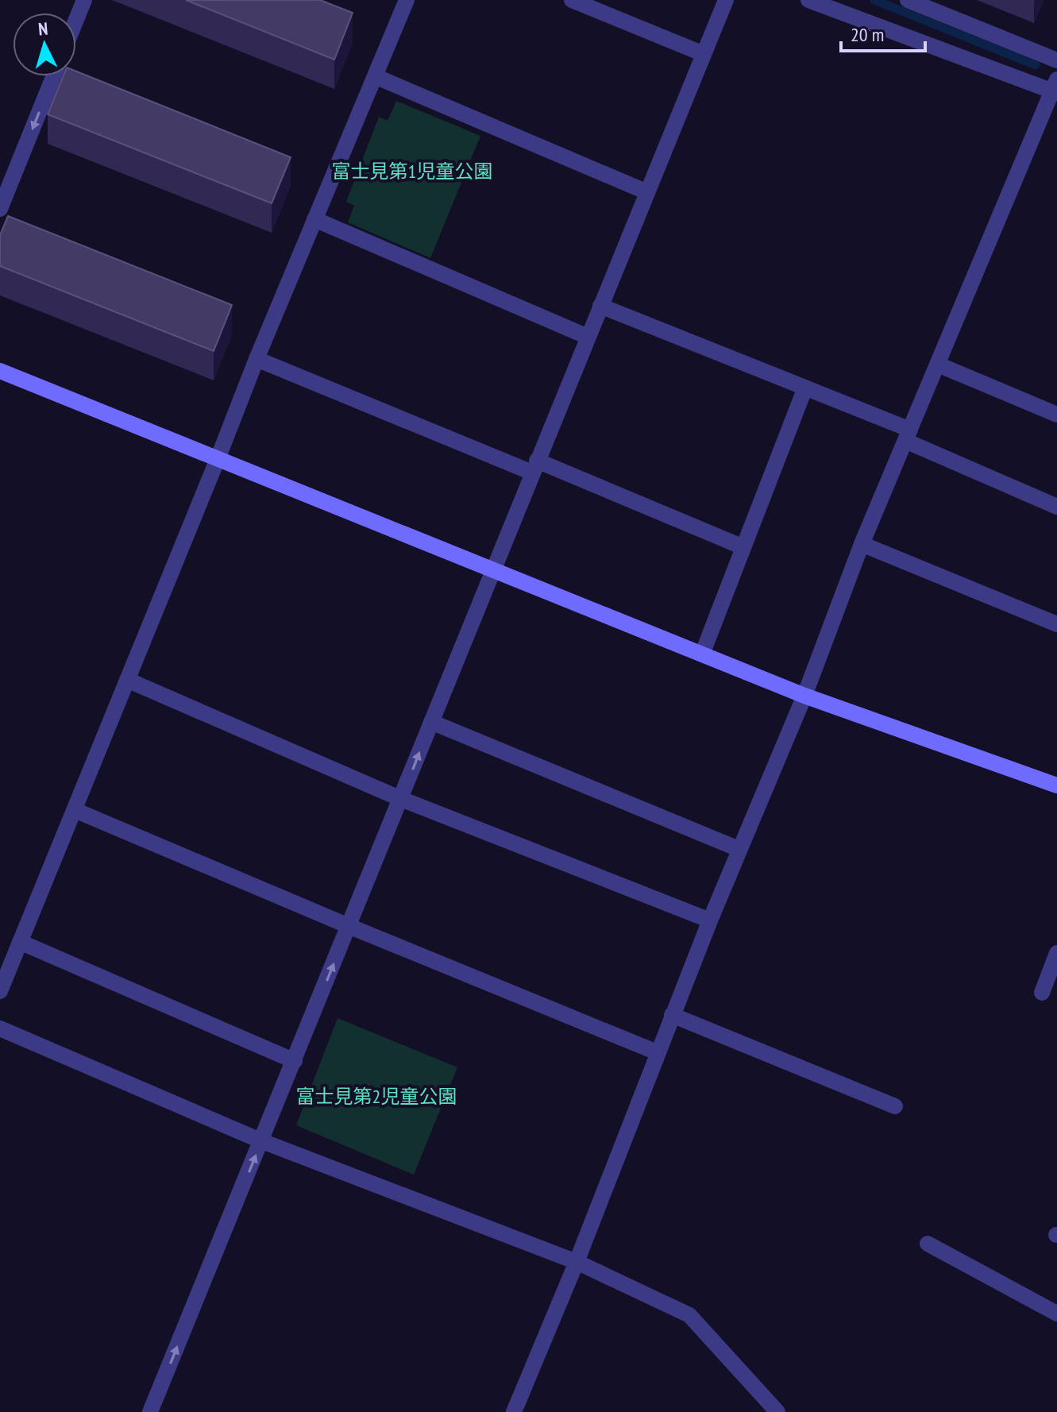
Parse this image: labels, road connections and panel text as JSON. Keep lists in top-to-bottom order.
{
  "parks": ["富士見第1児童公園", "富士見第2児童公園"],
  "scale_bar": "20 m",
  "north": "top"
}
